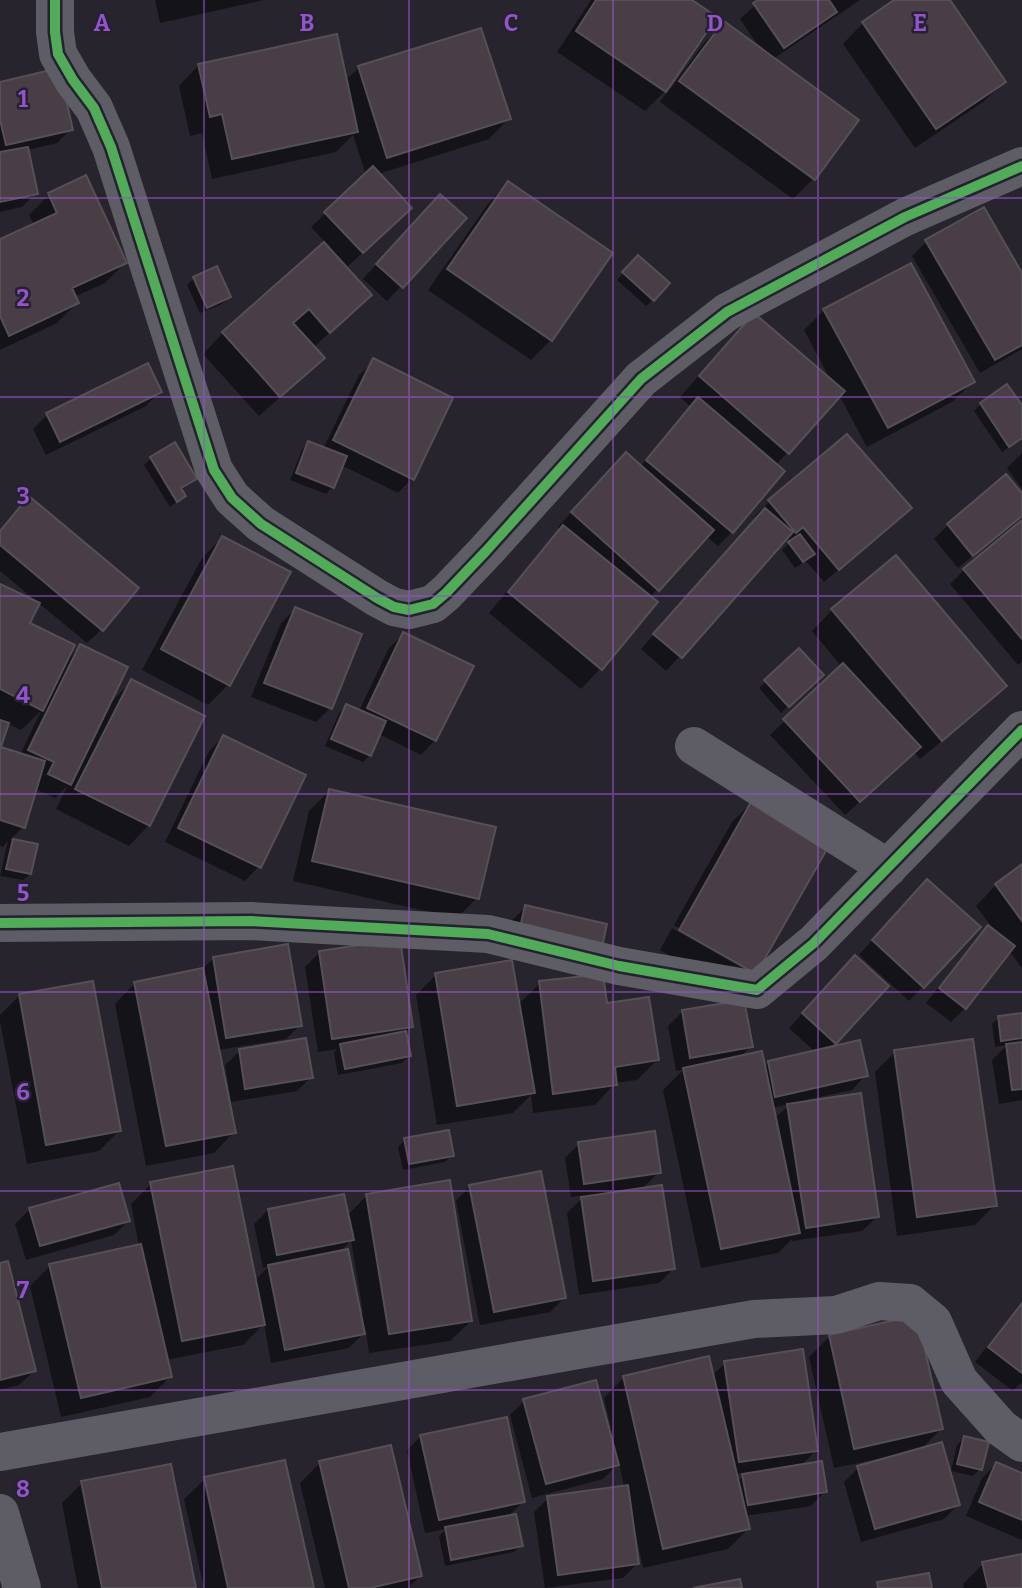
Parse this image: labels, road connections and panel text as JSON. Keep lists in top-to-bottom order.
{
  "grid": {
    "columns": [
      "A",
      "B",
      "C",
      "D",
      "E"
    ],
    "rows": [
      "1",
      "2",
      "3",
      "4",
      "5",
      "6",
      "7",
      "8"
    ]
  }
}
